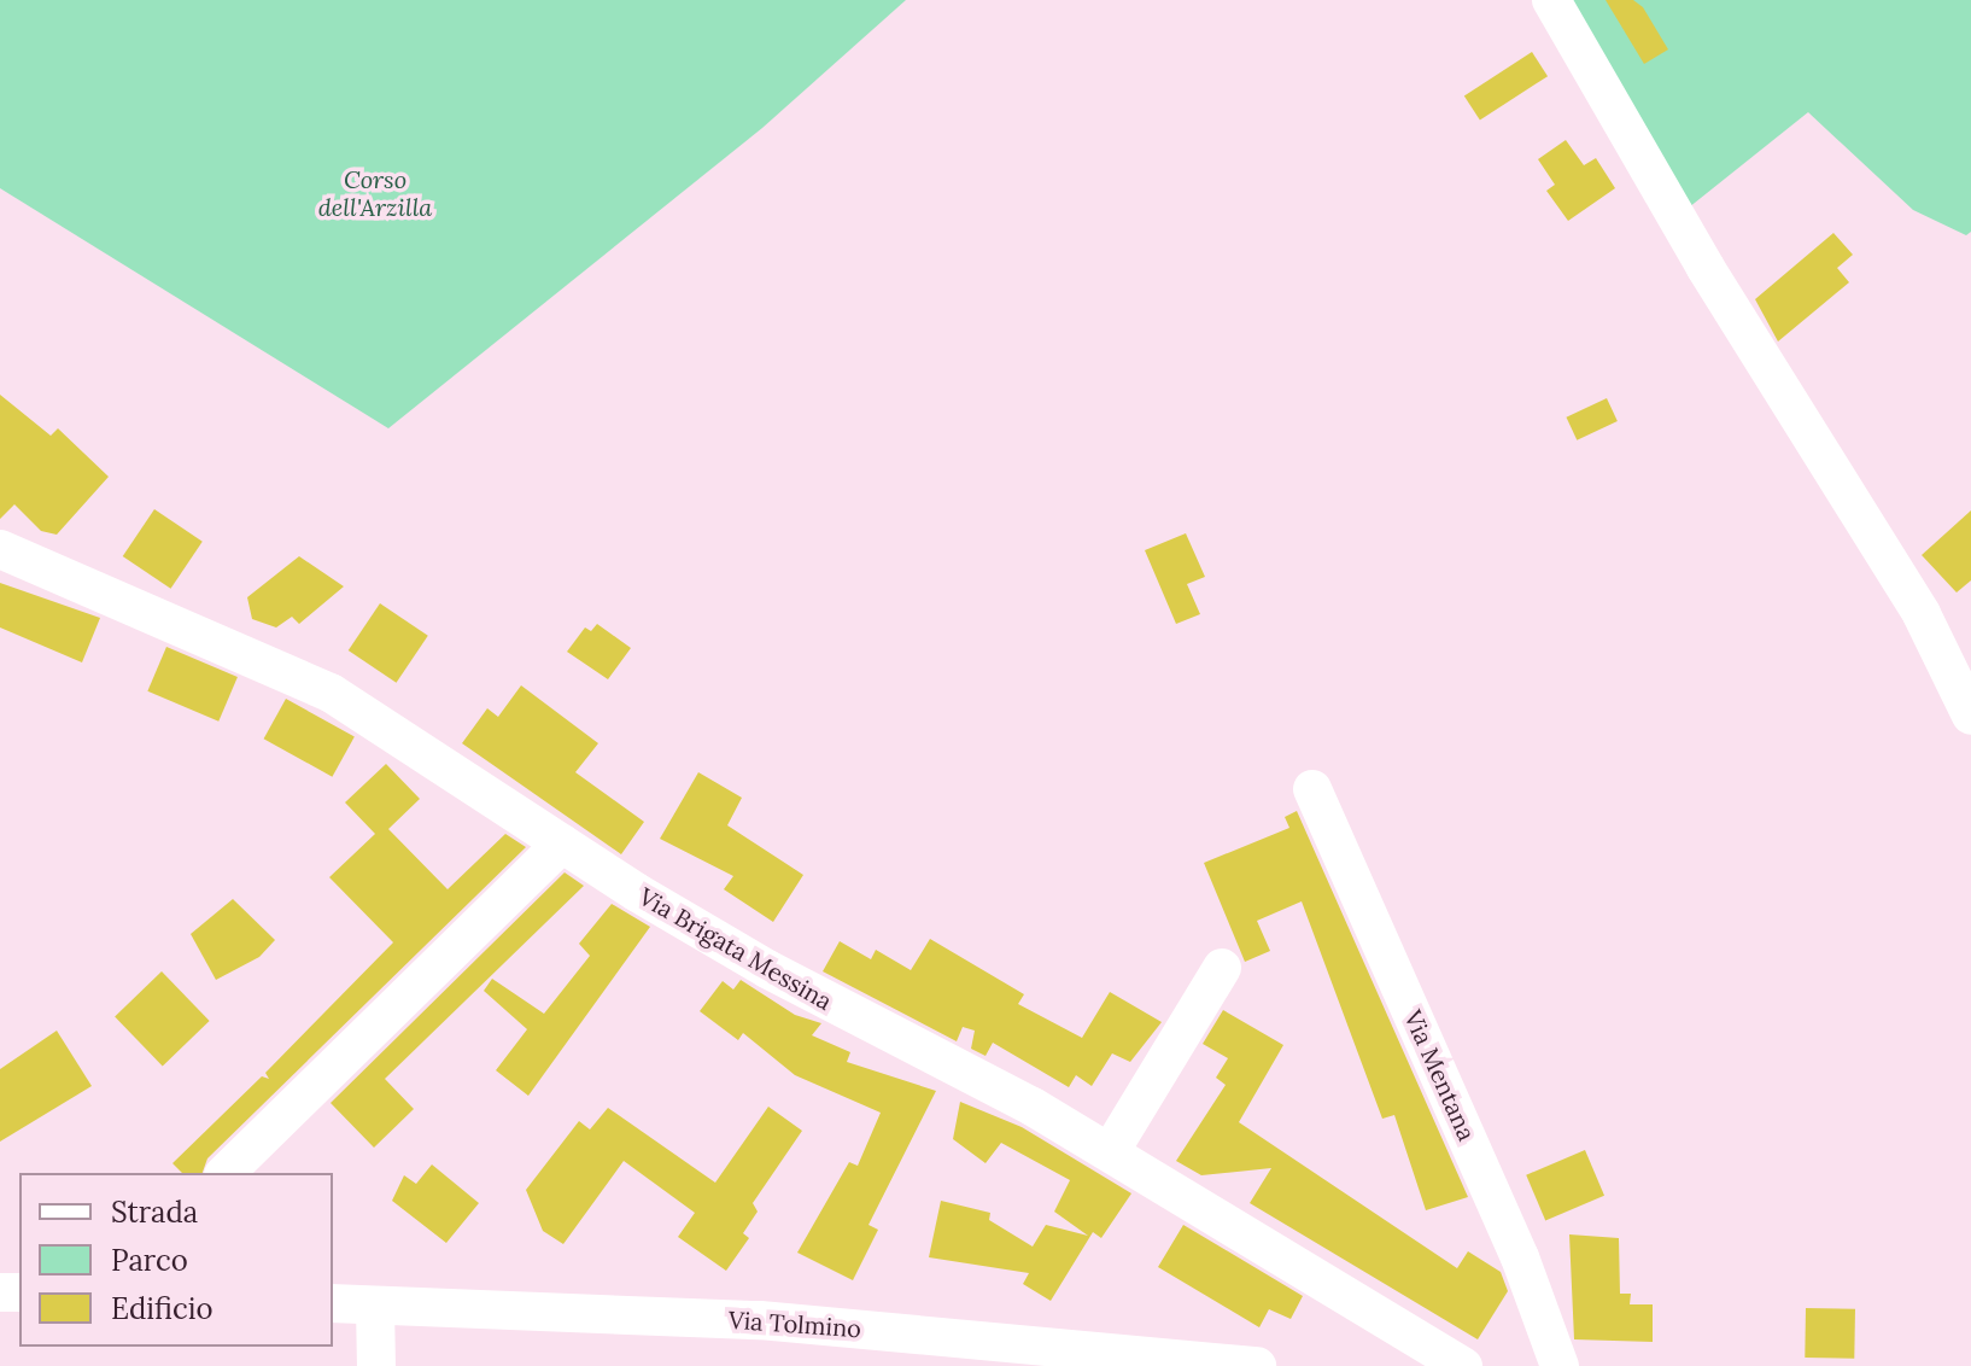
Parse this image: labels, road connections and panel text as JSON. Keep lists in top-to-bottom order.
{
  "streets": {
    "street": ["Via Brigata Messina", "Via Mentana", "Via Tolmino"]
  },
  "parks": ["Corso dell'Arzilla"],
  "legend": ["Strada", "Parco", "Edificio"]
}
